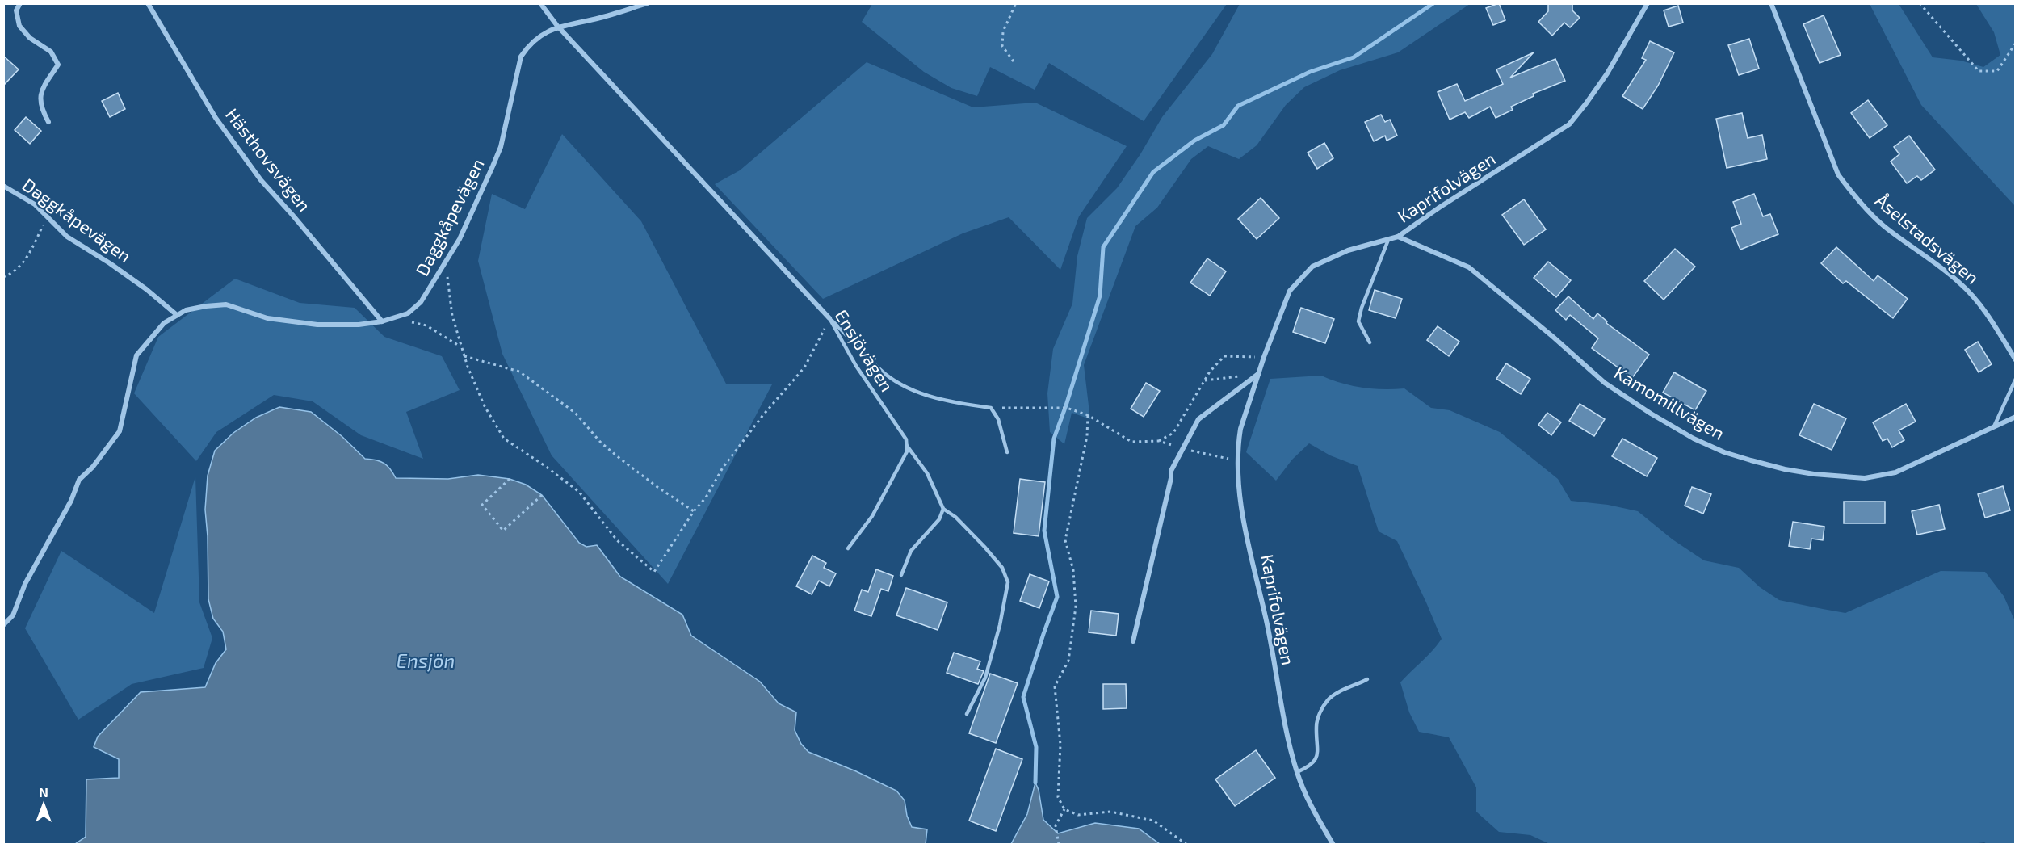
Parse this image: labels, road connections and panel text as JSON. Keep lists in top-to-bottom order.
{
  "streets": {
    "street": [
      "Hästhovsvägen",
      "Kaprifolvägen",
      "Daggkåpevägen",
      "Åselstadsvägen",
      "Ensjövägen",
      "Kamomillvägen"
    ]
  },
  "crossings": [
    ["Hästhovsvägen", "Daggkåpevägen"],
    ["Kaprifolvägen", "Kamomillvägen"],
    ["Daggkåpevägen", "Ensjövägen"]
  ],
  "water": ["Ensjön"],
  "north": "top"
}
